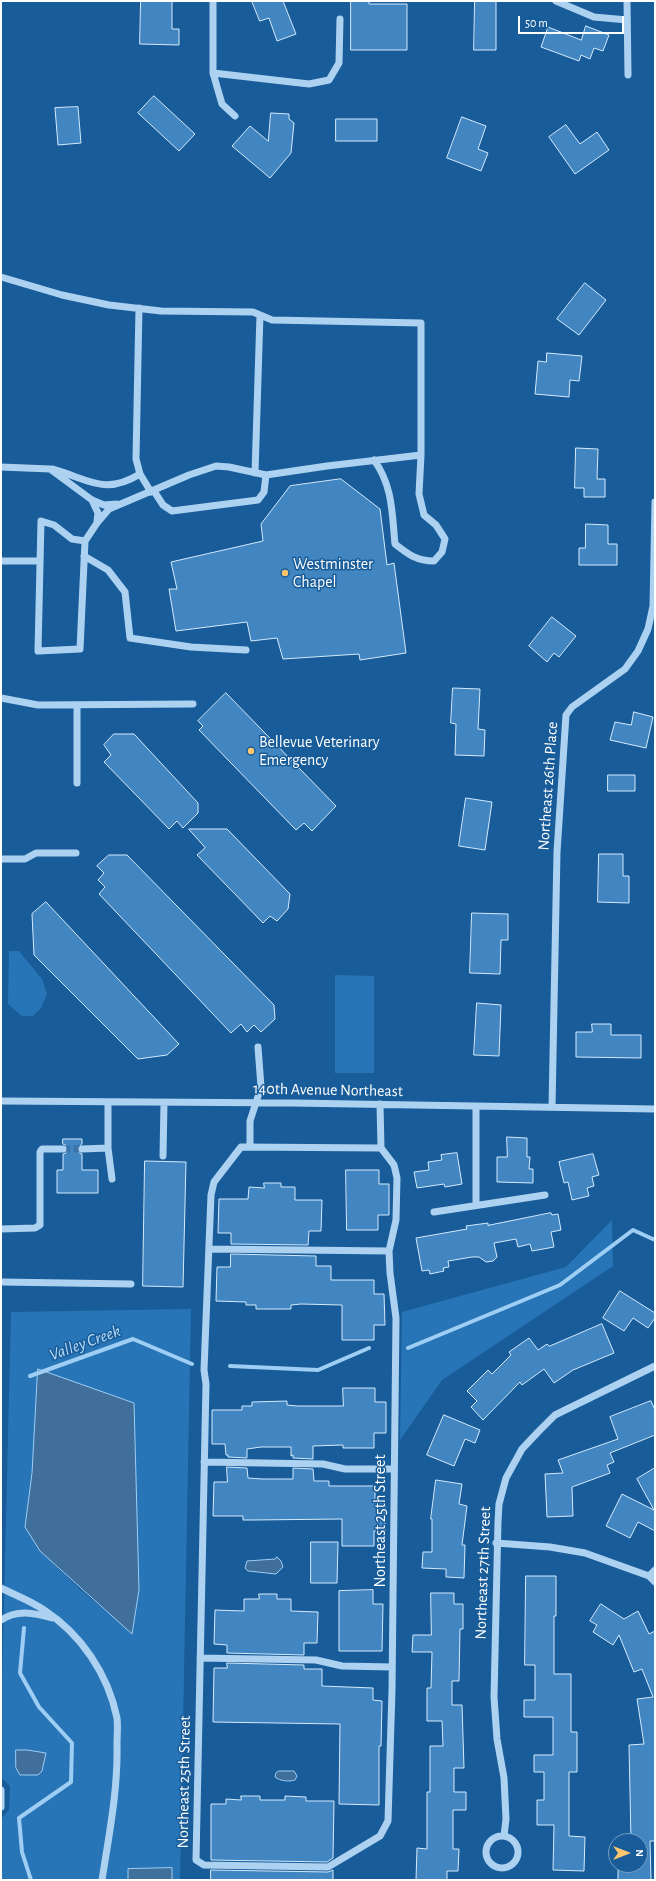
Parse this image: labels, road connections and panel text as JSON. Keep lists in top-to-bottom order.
{
  "streets": {
    "street": [
      "Northeast 26th Place",
      "140th Avenue Northeast",
      "Northeast 25th Street",
      "Northeast 27th Street"
    ]
  },
  "crossings": [
    ["Northeast 26th Place", "140th Avenue Northeast"]
  ],
  "water": ["Valley Creek"],
  "places": ["Westminster Chapel", "Bellevue Veterinary Emergency"],
  "scale_bar": "50 m",
  "north": "right"
}
